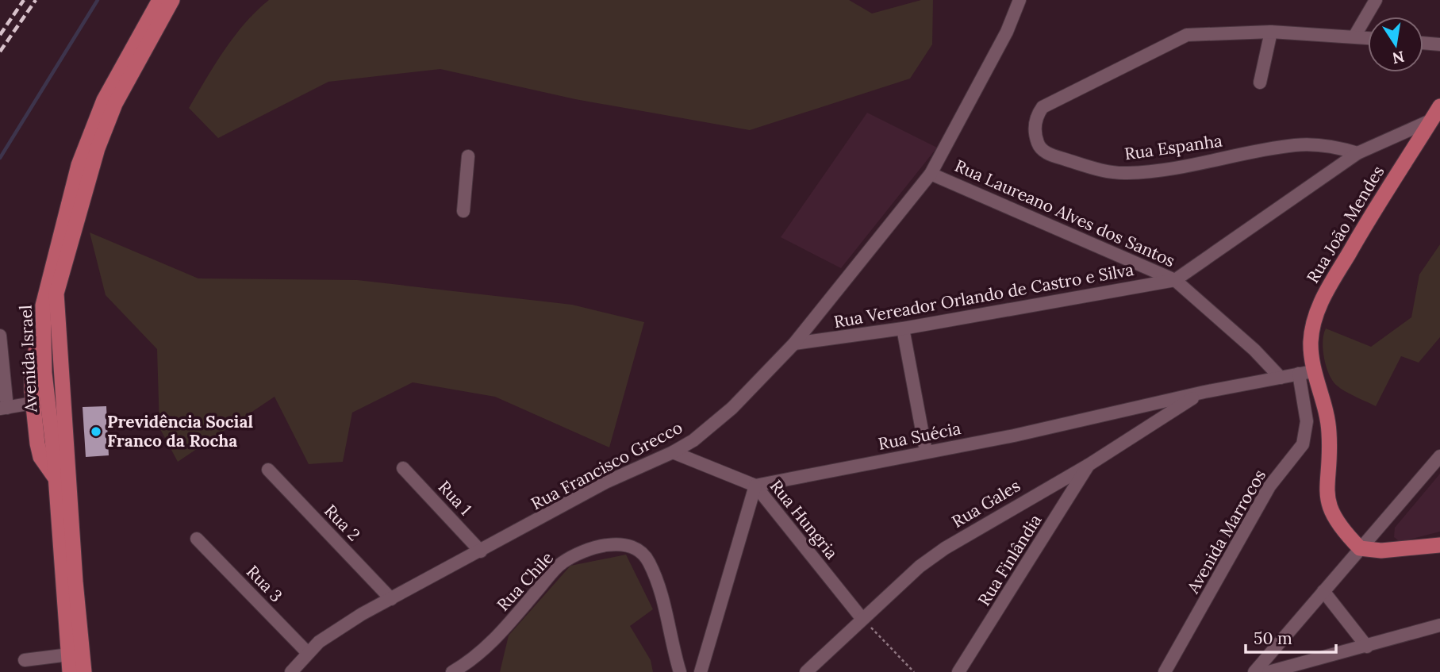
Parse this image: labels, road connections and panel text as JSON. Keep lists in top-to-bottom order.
{
  "streets": {
    "main road": ["Rua João Mendes", "Avenida Israel"],
    "street": [
      "Rua Espanha",
      "Rua Laureano Alves dos Santos",
      "Rua Vereador Orlando de Castro e Silva",
      "Rua Suécia",
      "Rua Francisco Grecco",
      "Rua 1",
      "Rua Gales",
      "Rua Hungria",
      "Rua 2",
      "Avenida Marrocos",
      "Rua Finlândia",
      "Rua Chile",
      "Rua 3"
    ]
  },
  "crossings": [
    ["Rua Espanha", "Rua Vereador Orlando de Castro e Silva"],
    ["Rua Laureano Alves dos Santos", "Rua Vereador Orlando de Castro e Silva"],
    ["Rua Laureano Alves dos Santos", "Rua Suécia"],
    ["Rua Laureano Alves dos Santos", "Rua Francisco Grecco"],
    ["Rua João Mendes", "Rua Vereador Orlando de Castro e Silva"],
    ["Rua João Mendes", "Avenida Marrocos"],
    ["Rua Vereador Orlando de Castro e Silva", "Rua Francisco Grecco"],
    ["Rua Suécia", "Rua Gales"],
    ["Rua Suécia", "Rua Hungria"],
    ["Rua Francisco Grecco", "Rua 1"],
    ["Rua Francisco Grecco", "Rua Hungria"],
    ["Rua Francisco Grecco", "Rua 2"],
    ["Rua Francisco Grecco", "Rua 3"],
    ["Rua Gales", "Rua Hungria"],
    ["Rua Gales", "Rua Finlândia"]
  ],
  "places": ["Previdência Social Franco da Rocha"],
  "scale_bar": "50 m",
  "north": "bottom"
}
